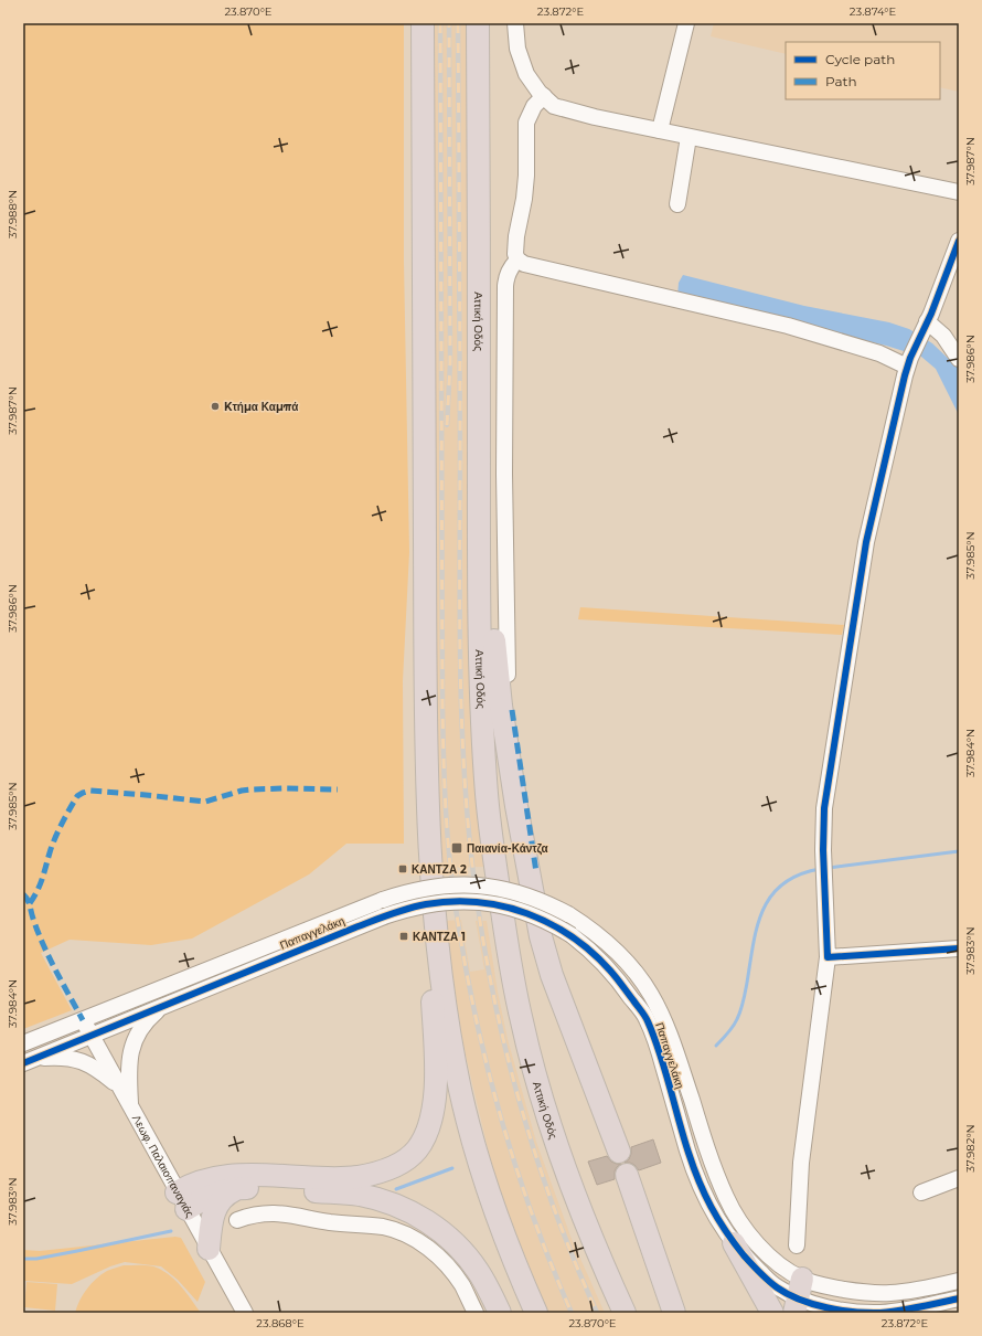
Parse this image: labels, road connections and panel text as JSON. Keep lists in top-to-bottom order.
{
  "streets": {
    "highway": ["Αττική Οδός"],
    "street": ["Παπαγγελάκη", "Λεωφ. Παλαιοπαναγιάς"]
  },
  "crossings": [
    ["Παπαγγελάκη", "Λεωφ. Παλαιοπαναγιάς"]
  ],
  "places": {
    "other": ["Kτήμα Καμπά"],
    "transit": ["Παιανία-Κάντζα", "ΚΑΝΤΖΑ 2", "ΚΑΝΤΖΑ 1"]
  },
  "legend": ["Cycle path", "Path"],
  "coordinates": [
    "23.870°E",
    "23.872°E",
    "23.874°E",
    "37.987°N",
    "37.988°N",
    "37.986°N",
    "37.985°N",
    "37.984°N",
    "37.983°N",
    "37.982°N",
    "23.868°E"
  ]
}
